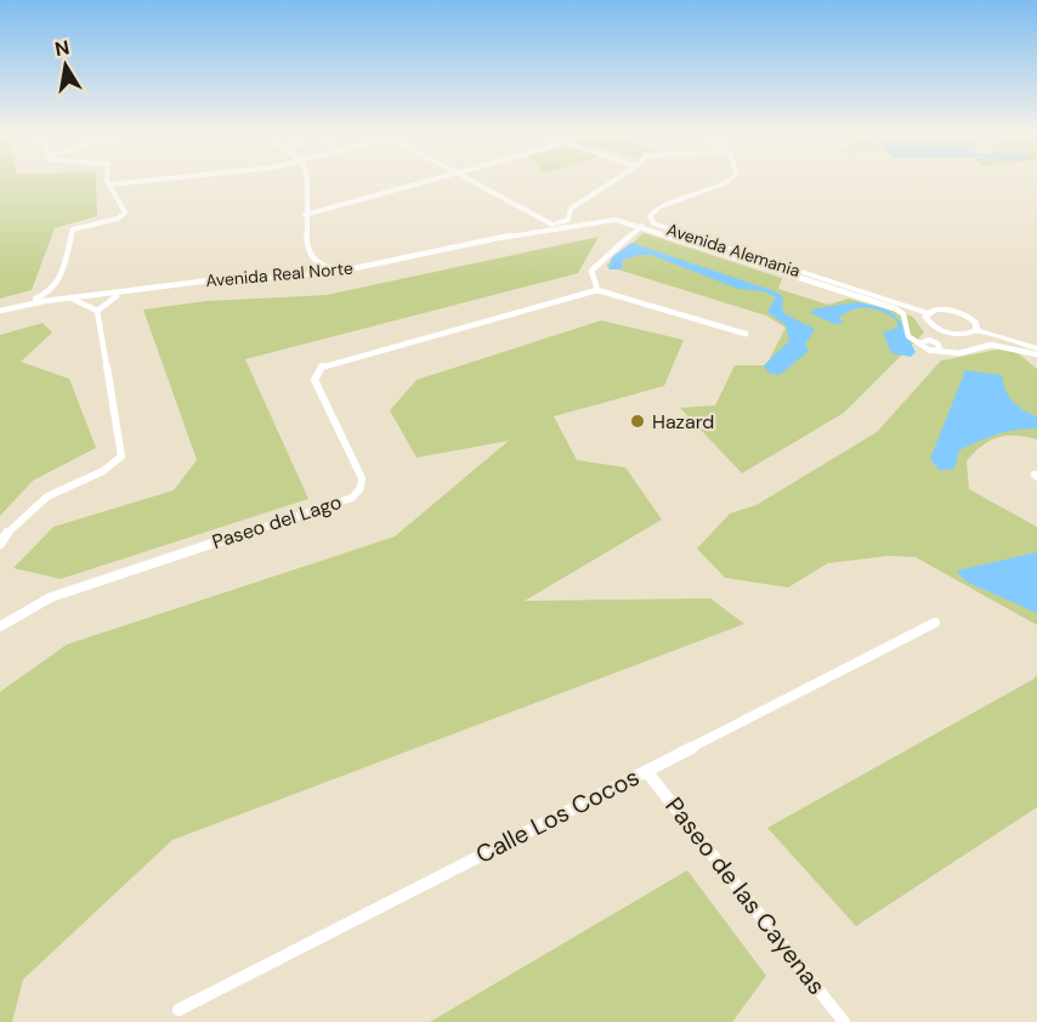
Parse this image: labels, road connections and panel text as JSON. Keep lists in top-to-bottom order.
{
  "streets": {
    "street": [
      "Avenida Alemania",
      "Avenida Real Norte",
      "Paseo del Lago",
      "Calle Los Cocos",
      "Paseo de las Cayenas"
    ]
  },
  "crossings": [
    ["Calle Los Cocos", "Paseo de las Cayenas"]
  ],
  "places": ["Hazard"],
  "north": "top"
}
